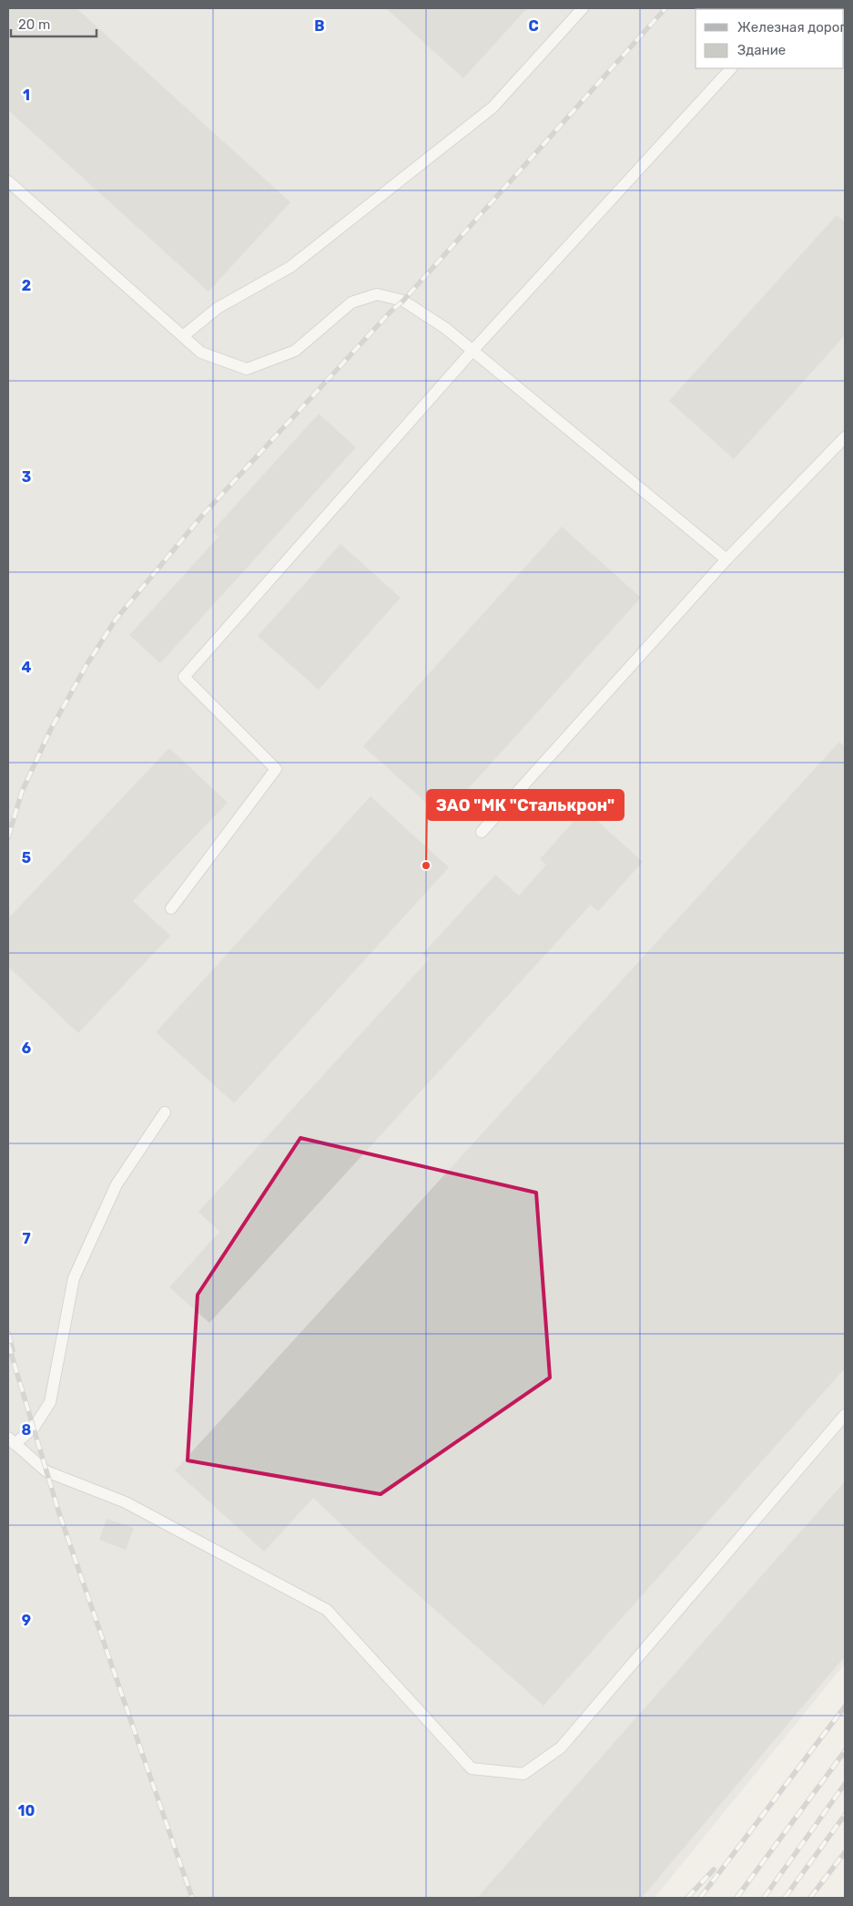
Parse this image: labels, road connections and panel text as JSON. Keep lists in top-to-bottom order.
{
  "places": ["ЗАО \"МК \"Сталькрон\""],
  "legend": ["Железная дорога", "Здание"],
  "scale_bar": "20 m",
  "grid": {
    "columns": ["B", "C"],
    "rows": [
      "1",
      "2",
      "3",
      "4",
      "5",
      "6",
      "7",
      "8",
      "9",
      "10"
    ]
  }
}
